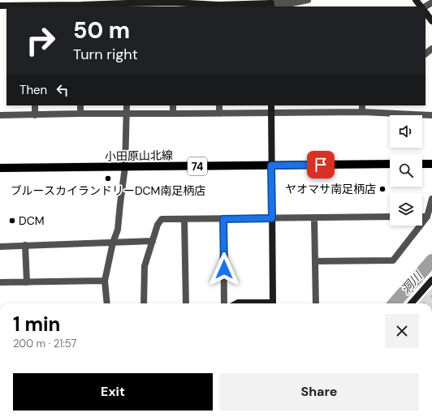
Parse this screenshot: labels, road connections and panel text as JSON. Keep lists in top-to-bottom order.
{
  "streets": {
    "main road": ["小田原山北線", "74"]
  },
  "water": ["洞川"],
  "places": ["ブルースカイランドリーDCM南足柄店", "ヤオマサ南足柄店", "DCM"],
  "page": {
    "turn": ["50 m", "Turn right"],
    "then": "Then",
    "heading": ["1 min", "200 m · 21:57"],
    "buttons": ["Exit", "Share"]
  }
}
